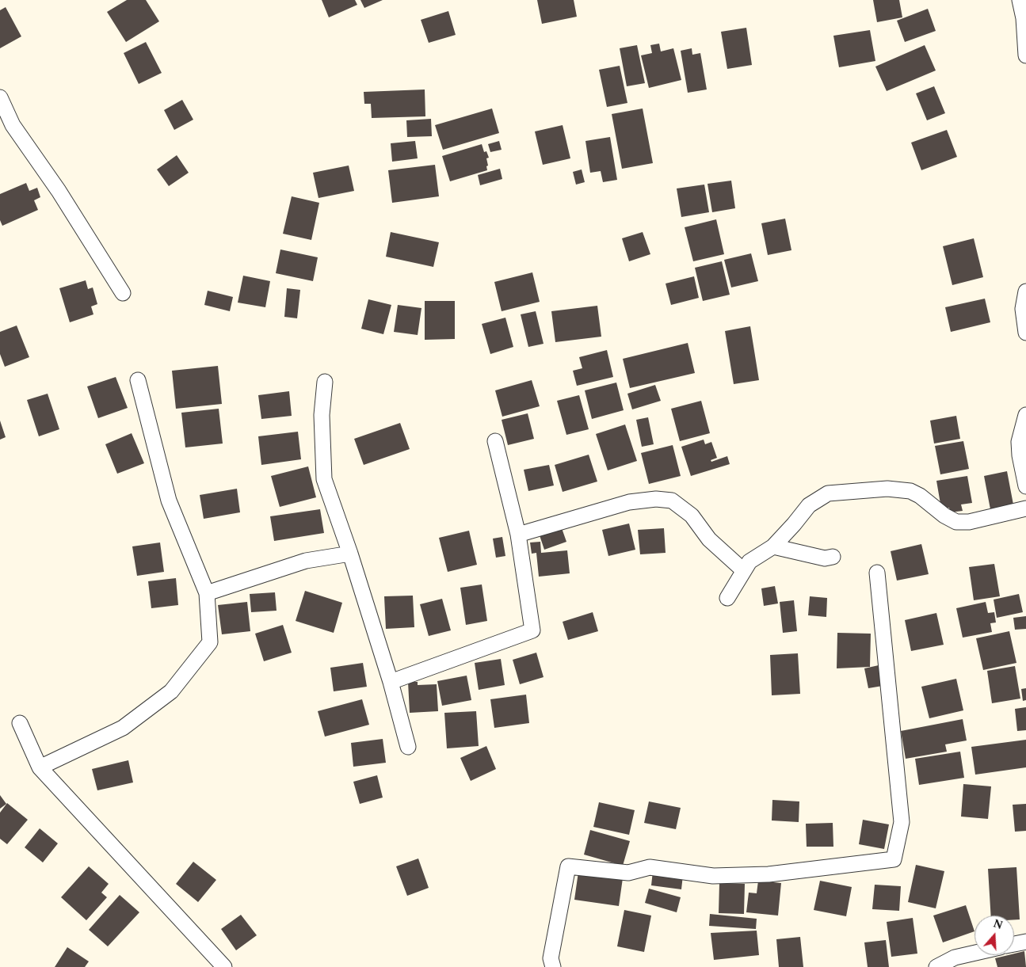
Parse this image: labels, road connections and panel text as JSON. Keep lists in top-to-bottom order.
{
  "north": "top"
}
